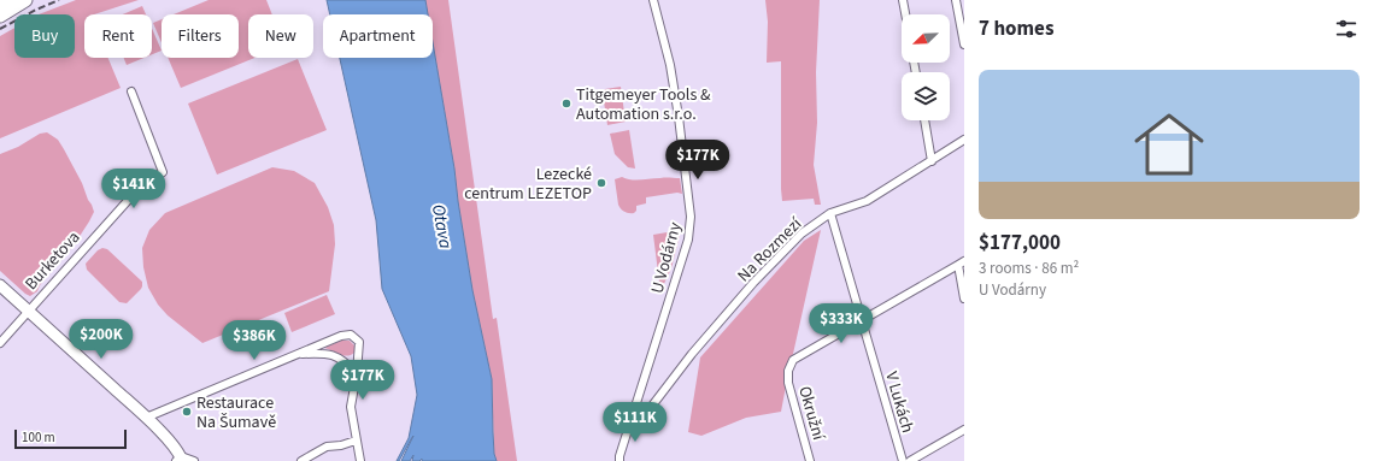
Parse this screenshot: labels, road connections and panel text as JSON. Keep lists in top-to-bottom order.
{
  "streets": {
    "main road": ["Burketova"],
    "street": [
      "Na Rozmezí",
      "U Vodárny",
      "V Lukách",
      "Okružní"
    ]
  },
  "crossings": [
    ["Na Rozmezí", "U Vodárny"],
    ["Na Rozmezí", "V Lukách"],
    ["V Lukách", "Okružní"]
  ],
  "water": ["Otava"],
  "places": ["Titgemeyer Tools & Automation s.r.o.", "Lezecké centrum LEZETOP", "Restaurace Na Šumavě"],
  "scale_bar": "100 m",
  "north": "bottom left",
  "page": {
    "heading": "7 homes",
    "chip": [
      "Buy",
      "Rent",
      "Filters",
      "New",
      "Apartment"
    ],
    "list": [
      {
        "name": "$177,000",
        "note": "3 rooms · 86 m² · U Vodárny"
      }
    ],
    "price": [
      "$177K",
      "$141K",
      "$333K",
      "$200K",
      "$386K",
      "$177K",
      "$111K"
    ],
    "scale": "100 m"
  }
}
